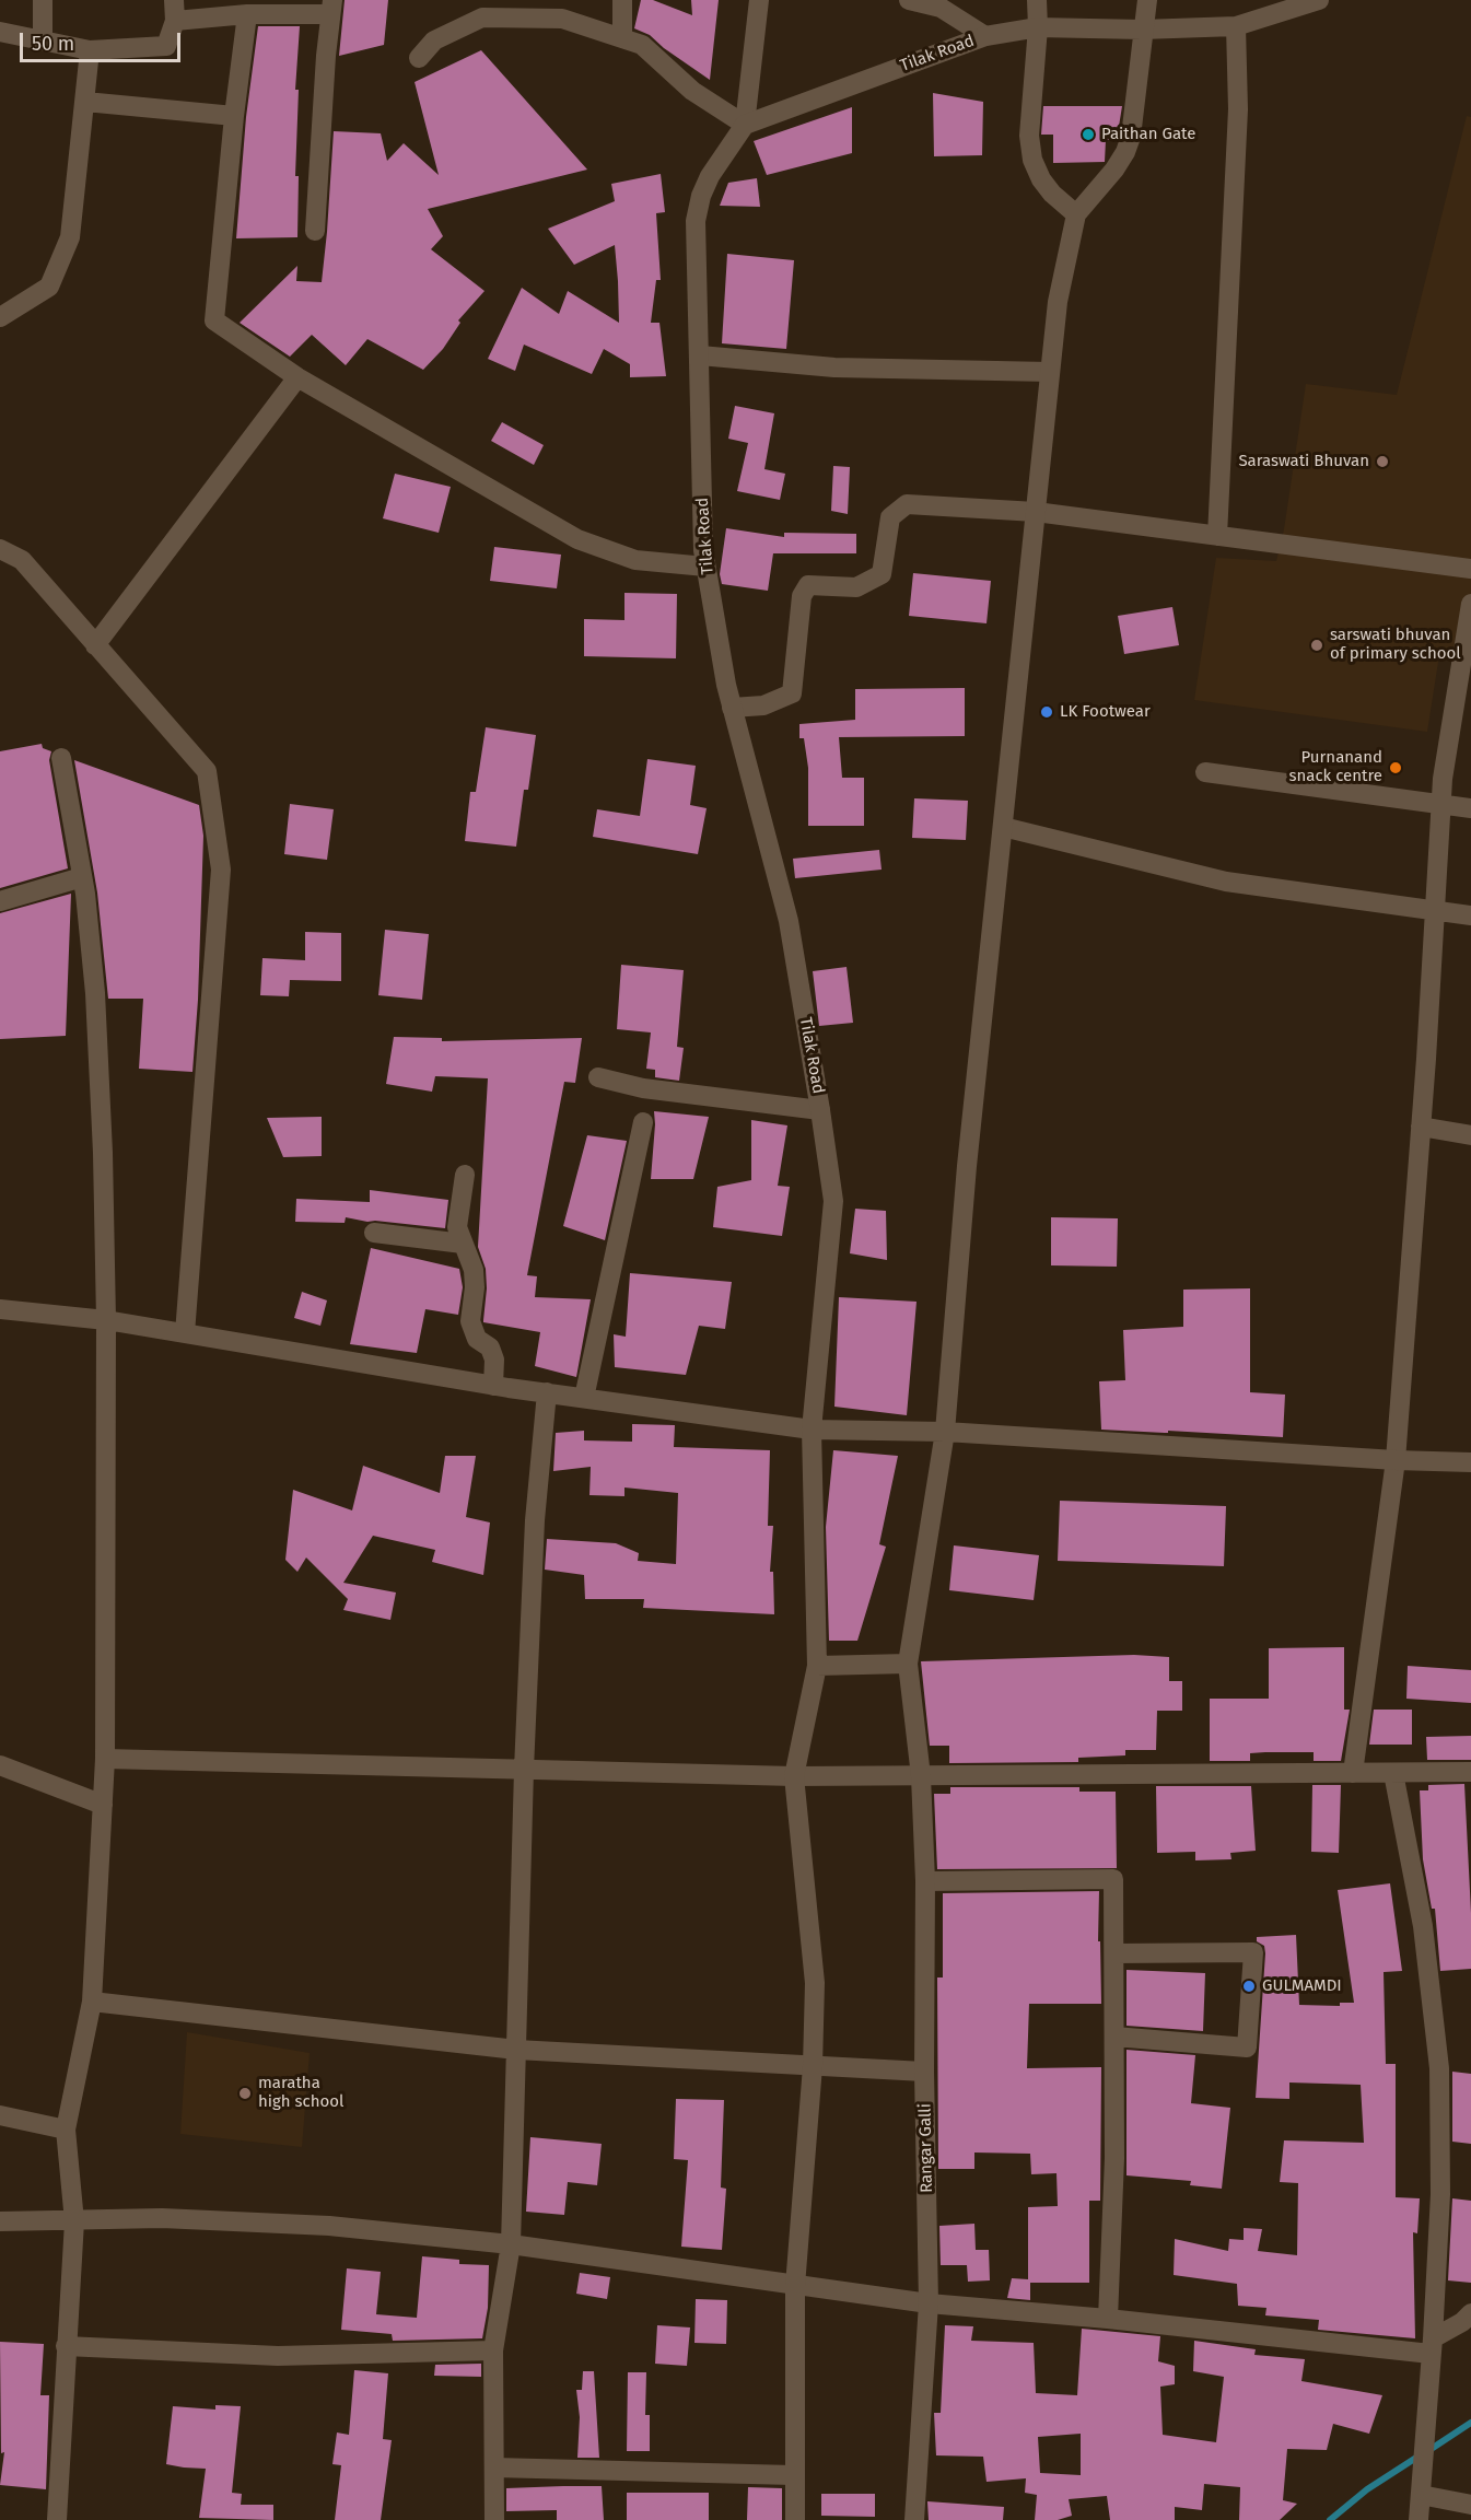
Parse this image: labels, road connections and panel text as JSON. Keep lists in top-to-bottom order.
{
  "streets": {
    "street": ["Tilak Road", "Rangar Galli"]
  },
  "places": [
    "Paithan Gate",
    "Saraswati Bhuvan",
    "sarswati bhuvan of primary school",
    "LK Footwear",
    "Purnanand snack centre",
    "GULMAMDI",
    "maratha high school"
  ],
  "scale_bar": "50 m"
}
